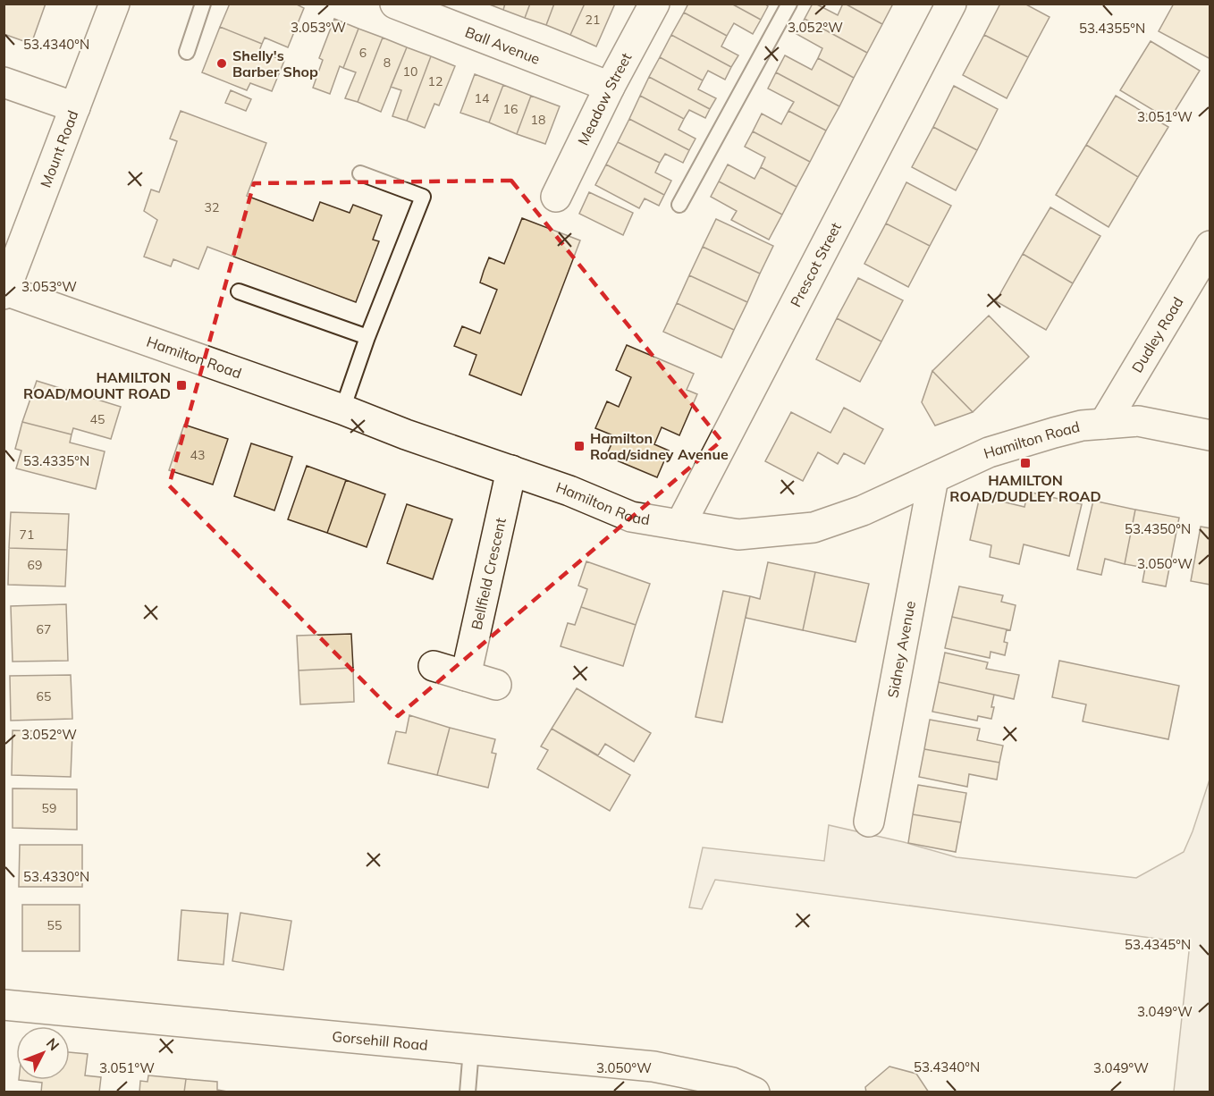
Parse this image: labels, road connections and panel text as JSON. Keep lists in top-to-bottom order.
{
  "streets": {
    "street": [
      "Ball Avenue",
      "Meadow Street",
      "Mount Road",
      "Prescot Street",
      "Dudley Road",
      "Hamilton Road",
      "Bellfield Crescent",
      "Sidney Avenue",
      "Gorsehill Road"
    ]
  },
  "crossings": [
    ["Ball Avenue", "Meadow Street"],
    ["Mount Road", "Hamilton Road"],
    ["Prescot Street", "Hamilton Road"],
    ["Dudley Road", "Hamilton Road"],
    ["Hamilton Road", "Bellfield Crescent"],
    ["Hamilton Road", "Sidney Avenue"]
  ],
  "places": {
    "other": ["Shelly's Barber Shop"],
    "transit": ["HAMILTON ROAD/MOUNT ROAD", "Hamilton Road/sidney Avenue", "HAMILTON ROAD/DUDLEY ROAD"]
  },
  "house_numbers": [
    "21",
    "6",
    "8",
    "10",
    "12",
    "14",
    "16",
    "18",
    "32",
    "45",
    "43",
    "71",
    "69",
    "67",
    "65",
    "59",
    "55"
  ],
  "north": "top right",
  "coordinates": [
    "3.053°W",
    "3.052°W",
    "53.4355°N",
    "53.4340°N",
    "3.051°W",
    "53.4335°N",
    "53.4350°N",
    "3.050°W",
    "53.4330°N",
    "53.4345°N",
    "3.049°W"
  ]
}
